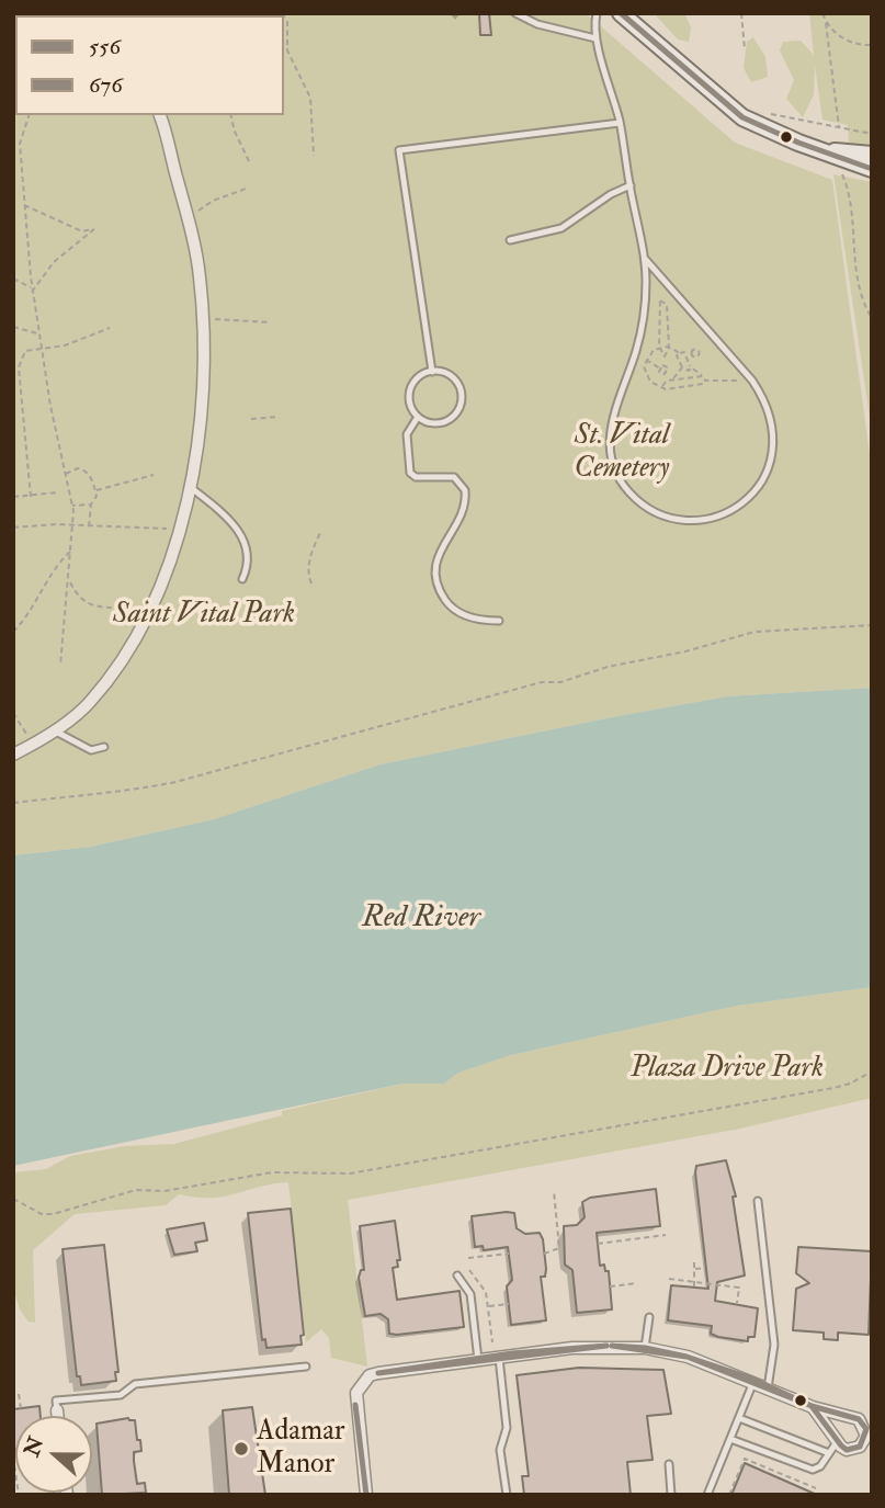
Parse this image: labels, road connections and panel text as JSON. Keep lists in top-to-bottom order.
{
  "water": ["Red River"],
  "parks": ["St. Vital Cemetery", "Saint Vital Park", "Plaza Drive Park"],
  "places": ["Adamar Manor"],
  "lines": ["transit line 676", "transit line 556"],
  "legend": ["556", "676"],
  "north": "left"
}
